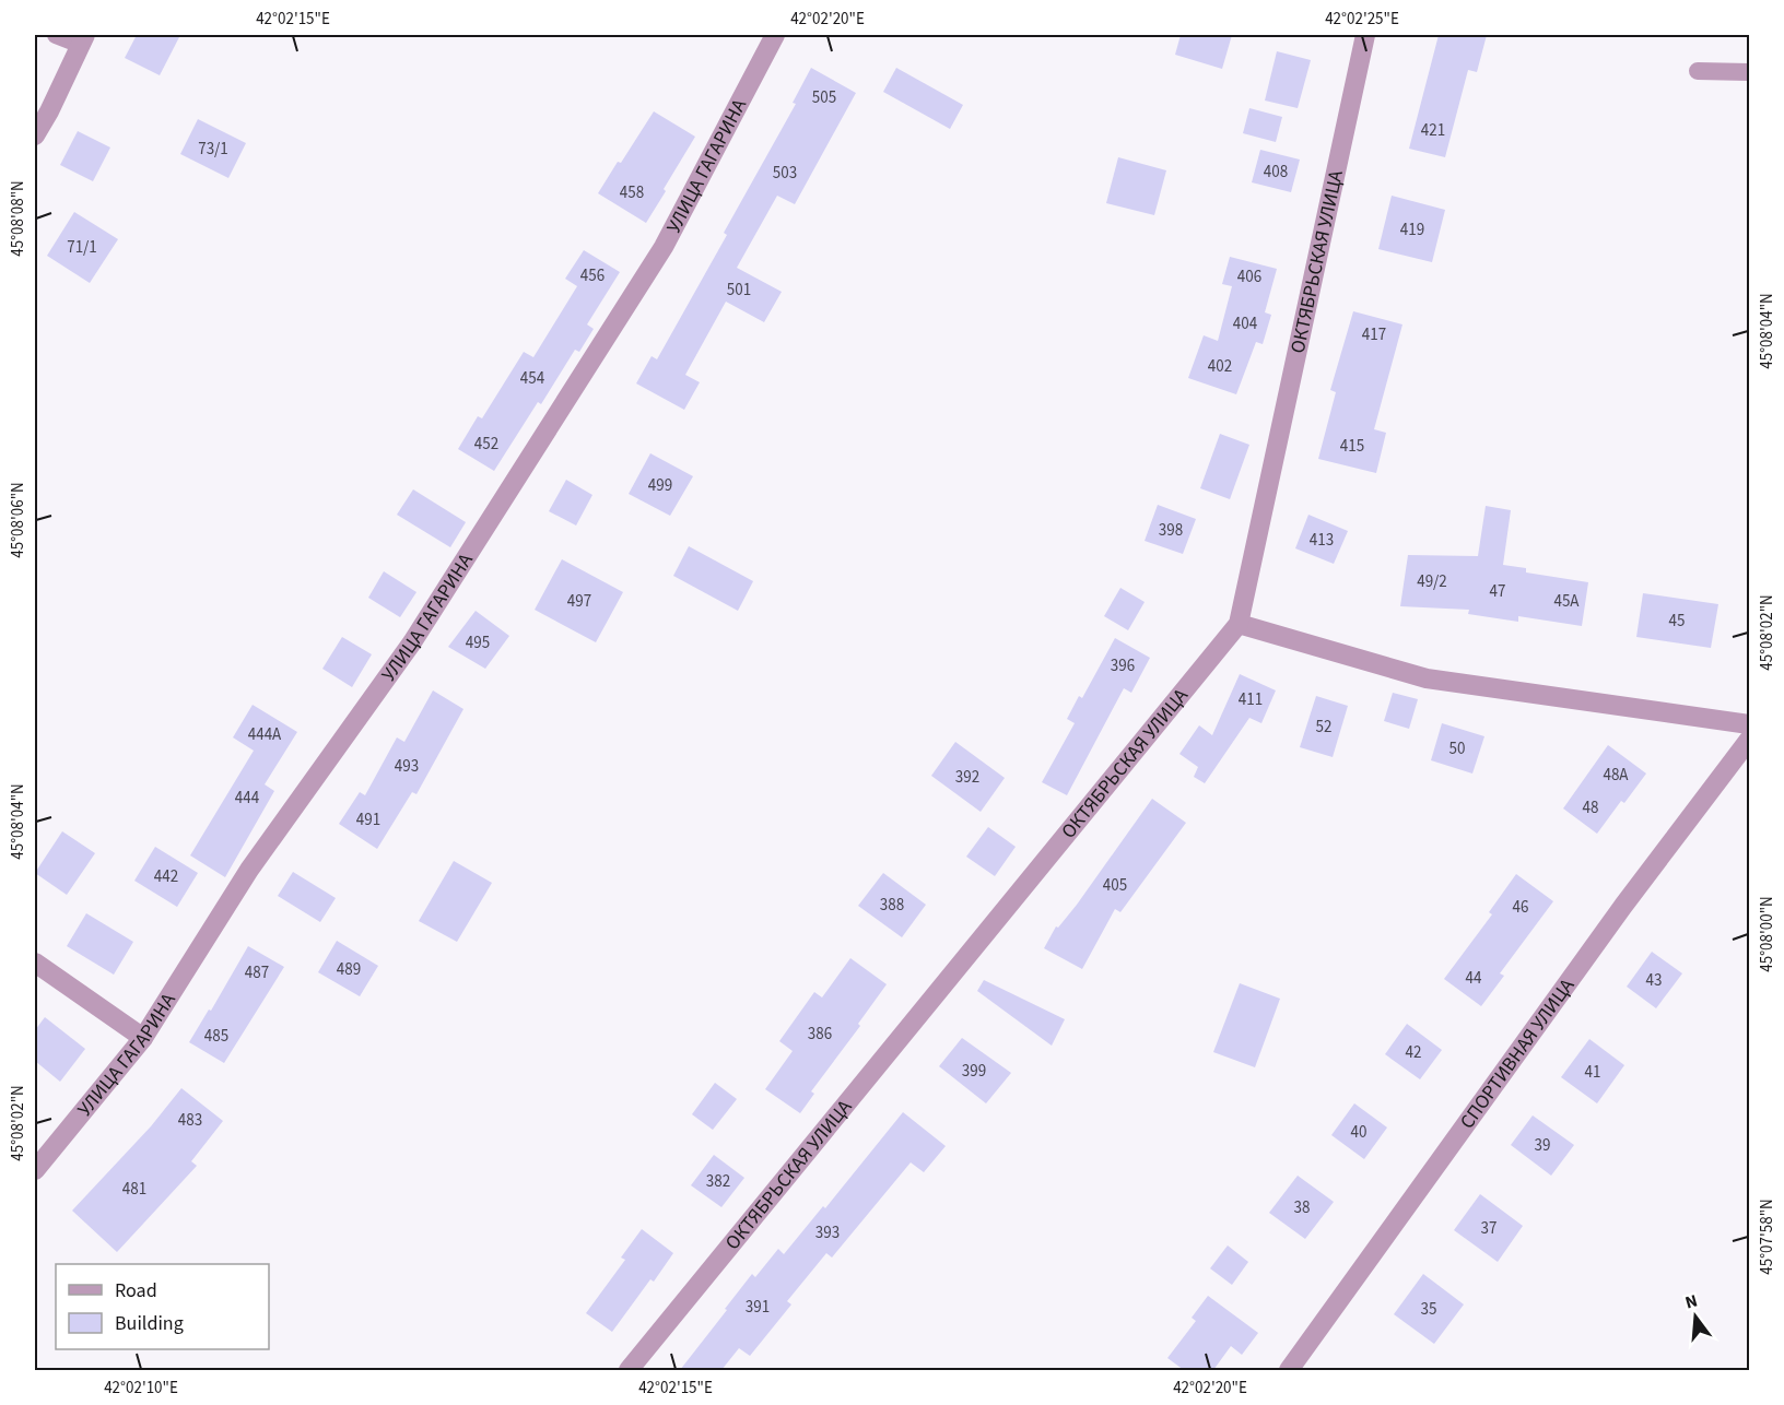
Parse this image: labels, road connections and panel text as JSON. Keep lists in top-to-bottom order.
{
  "streets": {
    "street": ["УЛИЦА ГАГАРИНА", "ОКТЯБРЬСКАЯ УЛИЦА", "СПОРТИВНАЯ УЛИЦА"]
  },
  "house_numbers": [
    "505",
    "421",
    "73/1",
    "408",
    "503",
    "458",
    "419",
    "71/1",
    "456",
    "406",
    "501",
    "404",
    "417",
    "402",
    "454",
    "452",
    "415",
    "499",
    "398",
    "413",
    "49/2",
    "47",
    "497",
    "45А",
    "45",
    "495",
    "396",
    "411",
    "52",
    "444А",
    "50",
    "493",
    "48А",
    "392",
    "444",
    "48",
    "491",
    "442",
    "405",
    "388",
    "46",
    "489",
    "487",
    "44",
    "43",
    "386",
    "485",
    "42",
    "399",
    "41",
    "483",
    "40",
    "39",
    "382",
    "481",
    "38",
    "37",
    "393",
    "391",
    "35"
  ],
  "legend": ["Road", "Building"],
  "north": "top",
  "coordinates": [
    "42°02'15\"E",
    "42°02'20\"E",
    "42°02'25\"E",
    "45°08'08\"N",
    "45°08'04\"N",
    "45°08'06\"N",
    "45°08'02\"N",
    "45°08'00\"N",
    "45°07'58\"N",
    "42°02'10\"E"
  ]
}
